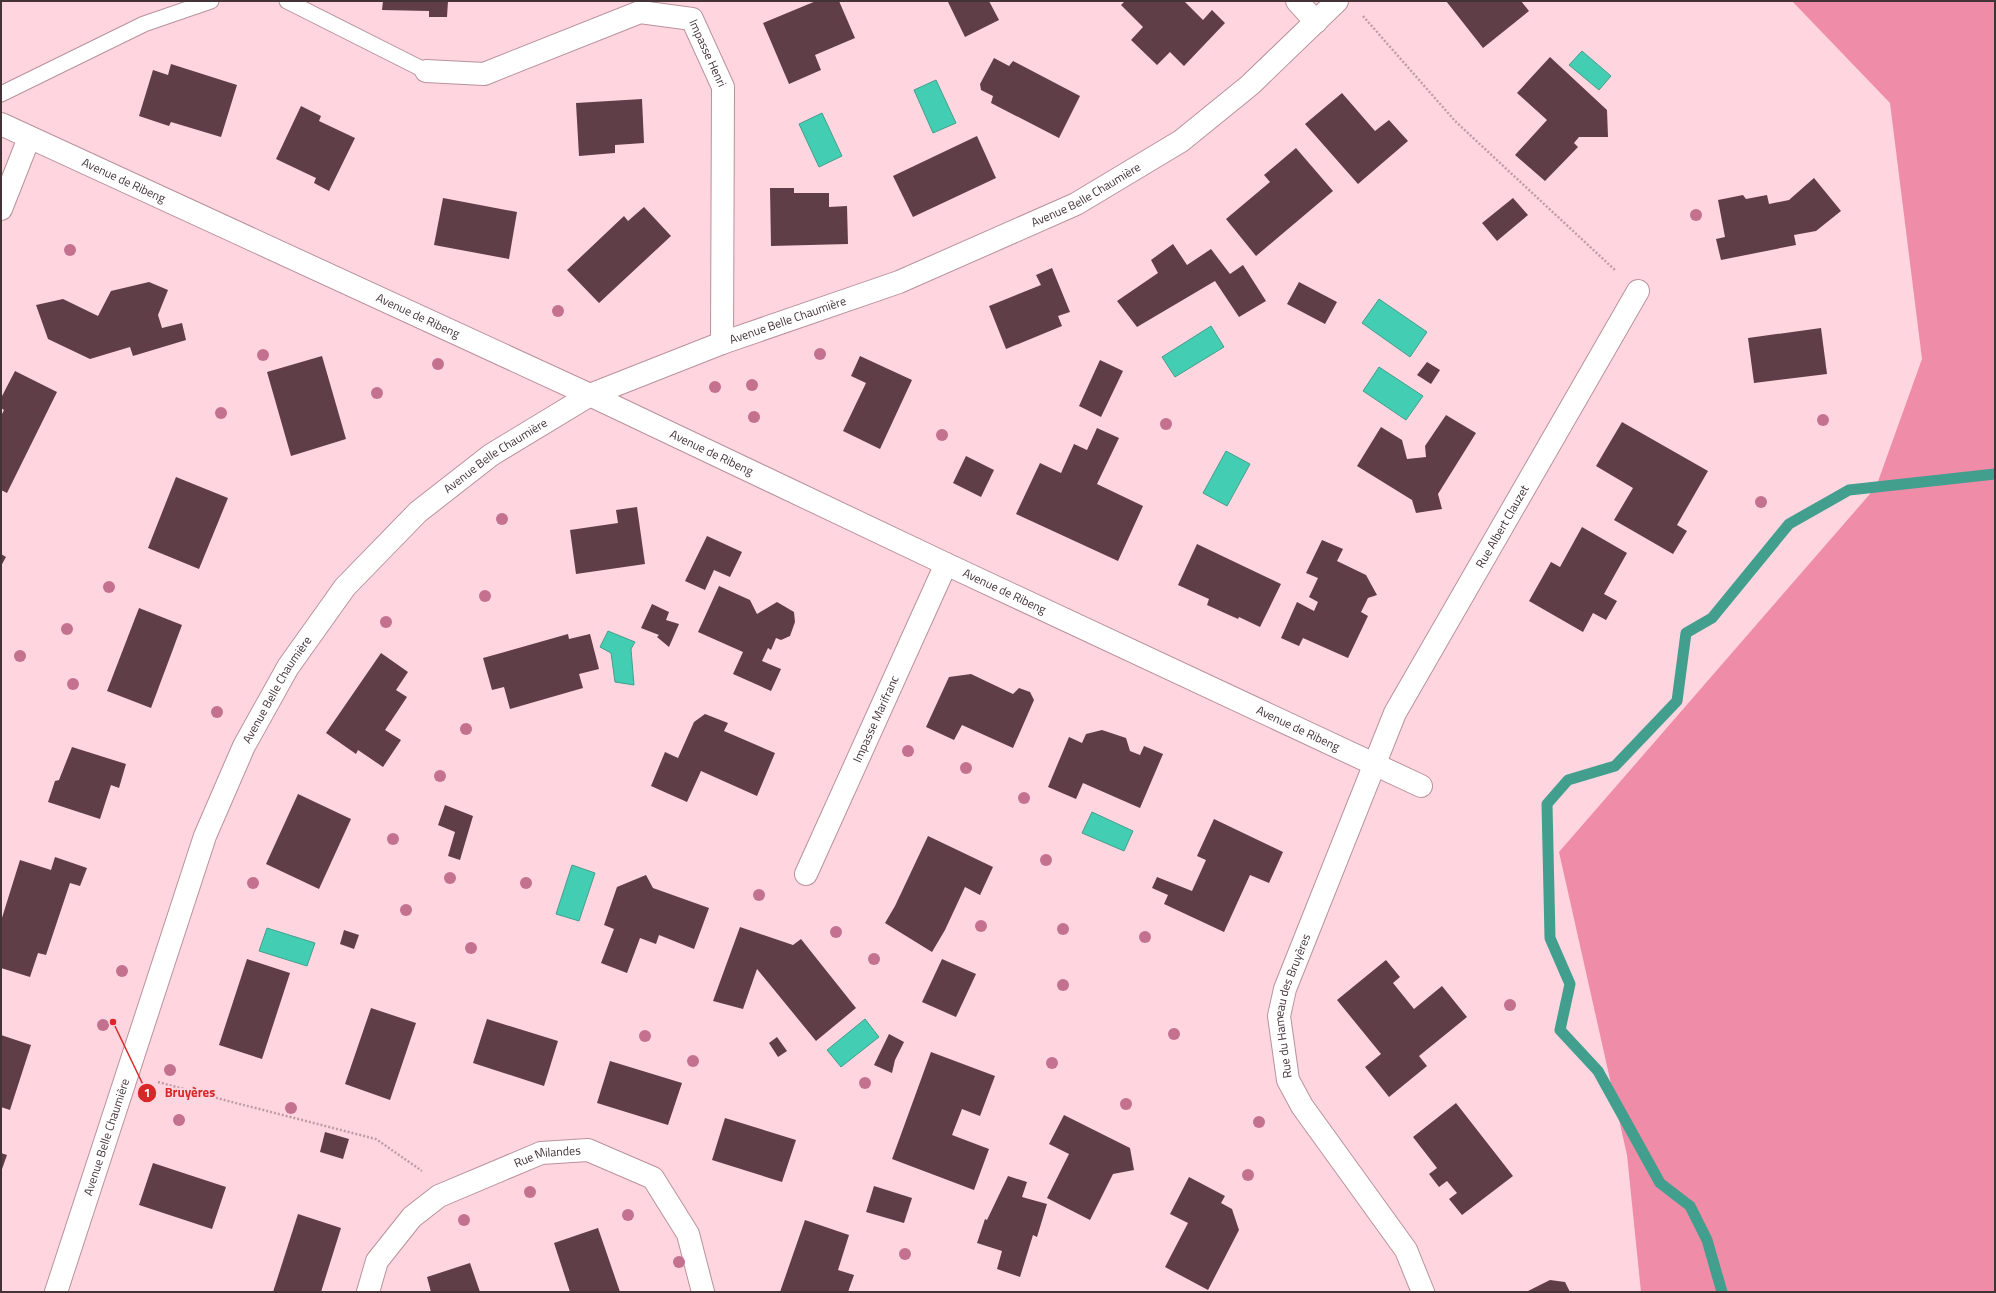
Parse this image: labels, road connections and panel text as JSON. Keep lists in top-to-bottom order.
{
  "streets": {
    "street": [
      "Impasse Henri",
      "Avenue de Ribeng",
      "Avenue Belle Chaumière",
      "Rue Albert Clauzet",
      "Impasse Marifranc",
      "Rue du Hameau des Bruyères",
      "Rue Milandes"
    ]
  },
  "crossings": [
    ["Impasse Henri", "Avenue Belle Chaumière"],
    ["Avenue de Ribeng", "Avenue Belle Chaumière"],
    ["Avenue de Ribeng", "Rue Albert Clauzet"],
    ["Avenue de Ribeng", "Impasse Marifranc"],
    ["Avenue de Ribeng", "Rue du Hameau des Bruyères"],
    ["Rue Albert Clauzet", "Rue du Hameau des Bruyères"]
  ],
  "places": ["Bruyères"]
}
